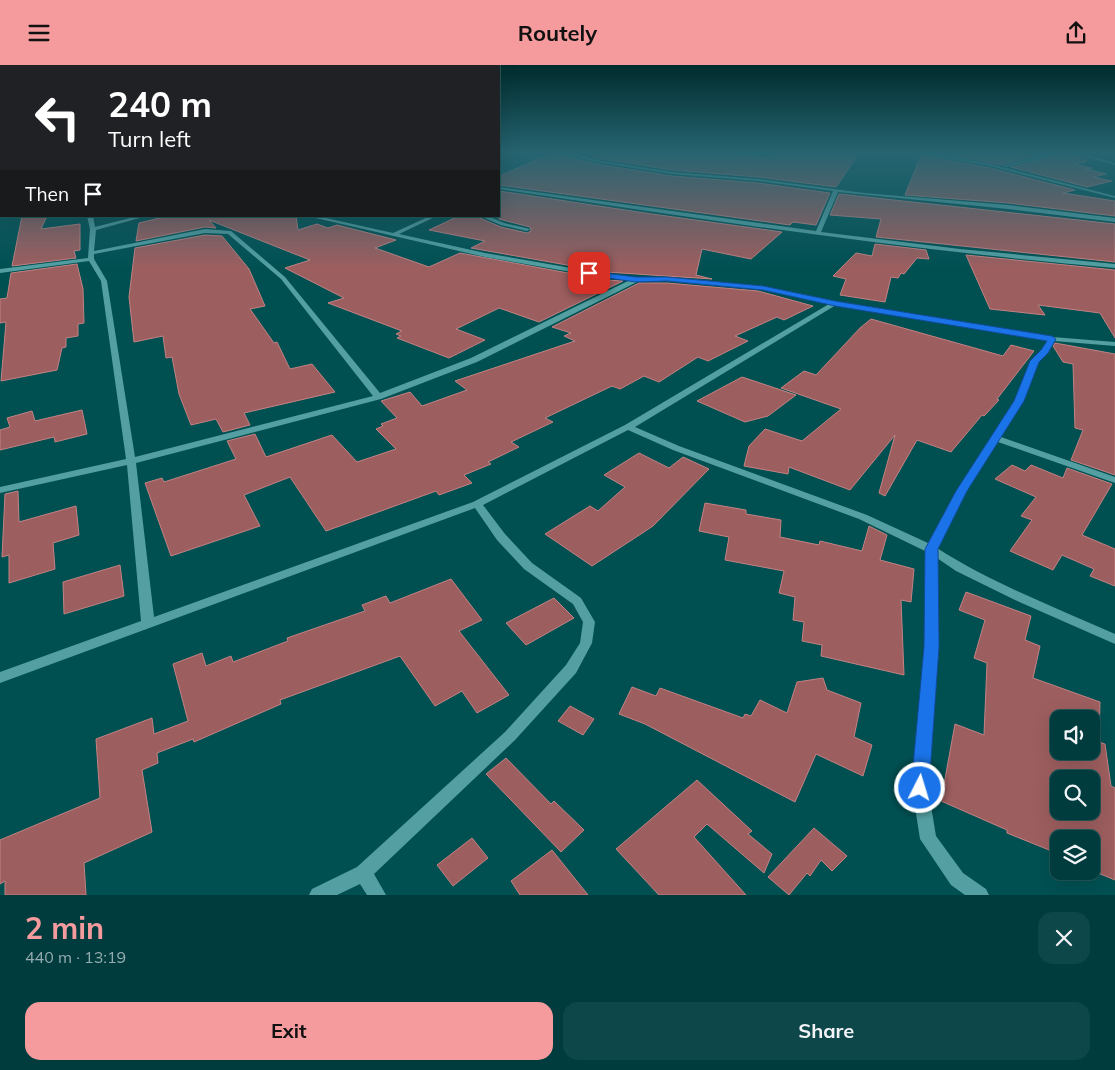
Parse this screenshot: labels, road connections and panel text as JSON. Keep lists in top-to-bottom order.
{
  "page": {
    "header": "Routely",
    "turn": ["240 m", "Turn left"],
    "then": "Then",
    "heading": ["2 min", "440 m · 13:19"],
    "buttons": ["Exit", "Share"]
  }
}
